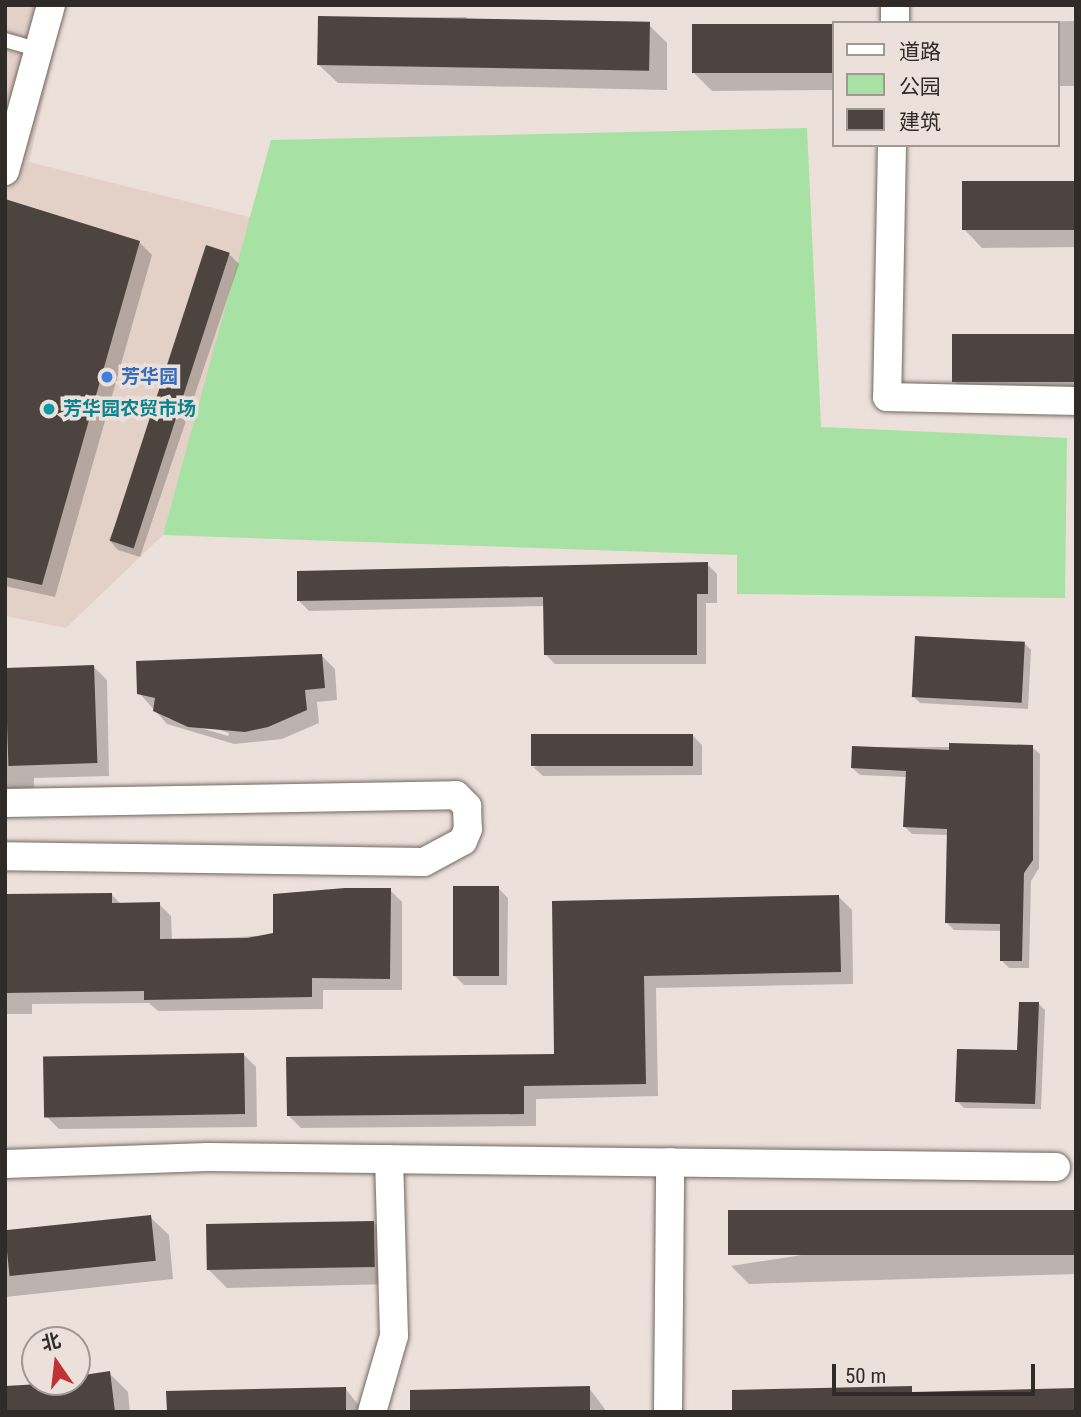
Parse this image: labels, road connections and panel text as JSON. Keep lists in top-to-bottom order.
{
  "places": ["芳华园", "芳华园农贸市场"],
  "legend": ["道路", "公园", "建筑"],
  "scale_bar": "50 m",
  "north": "top"
}
